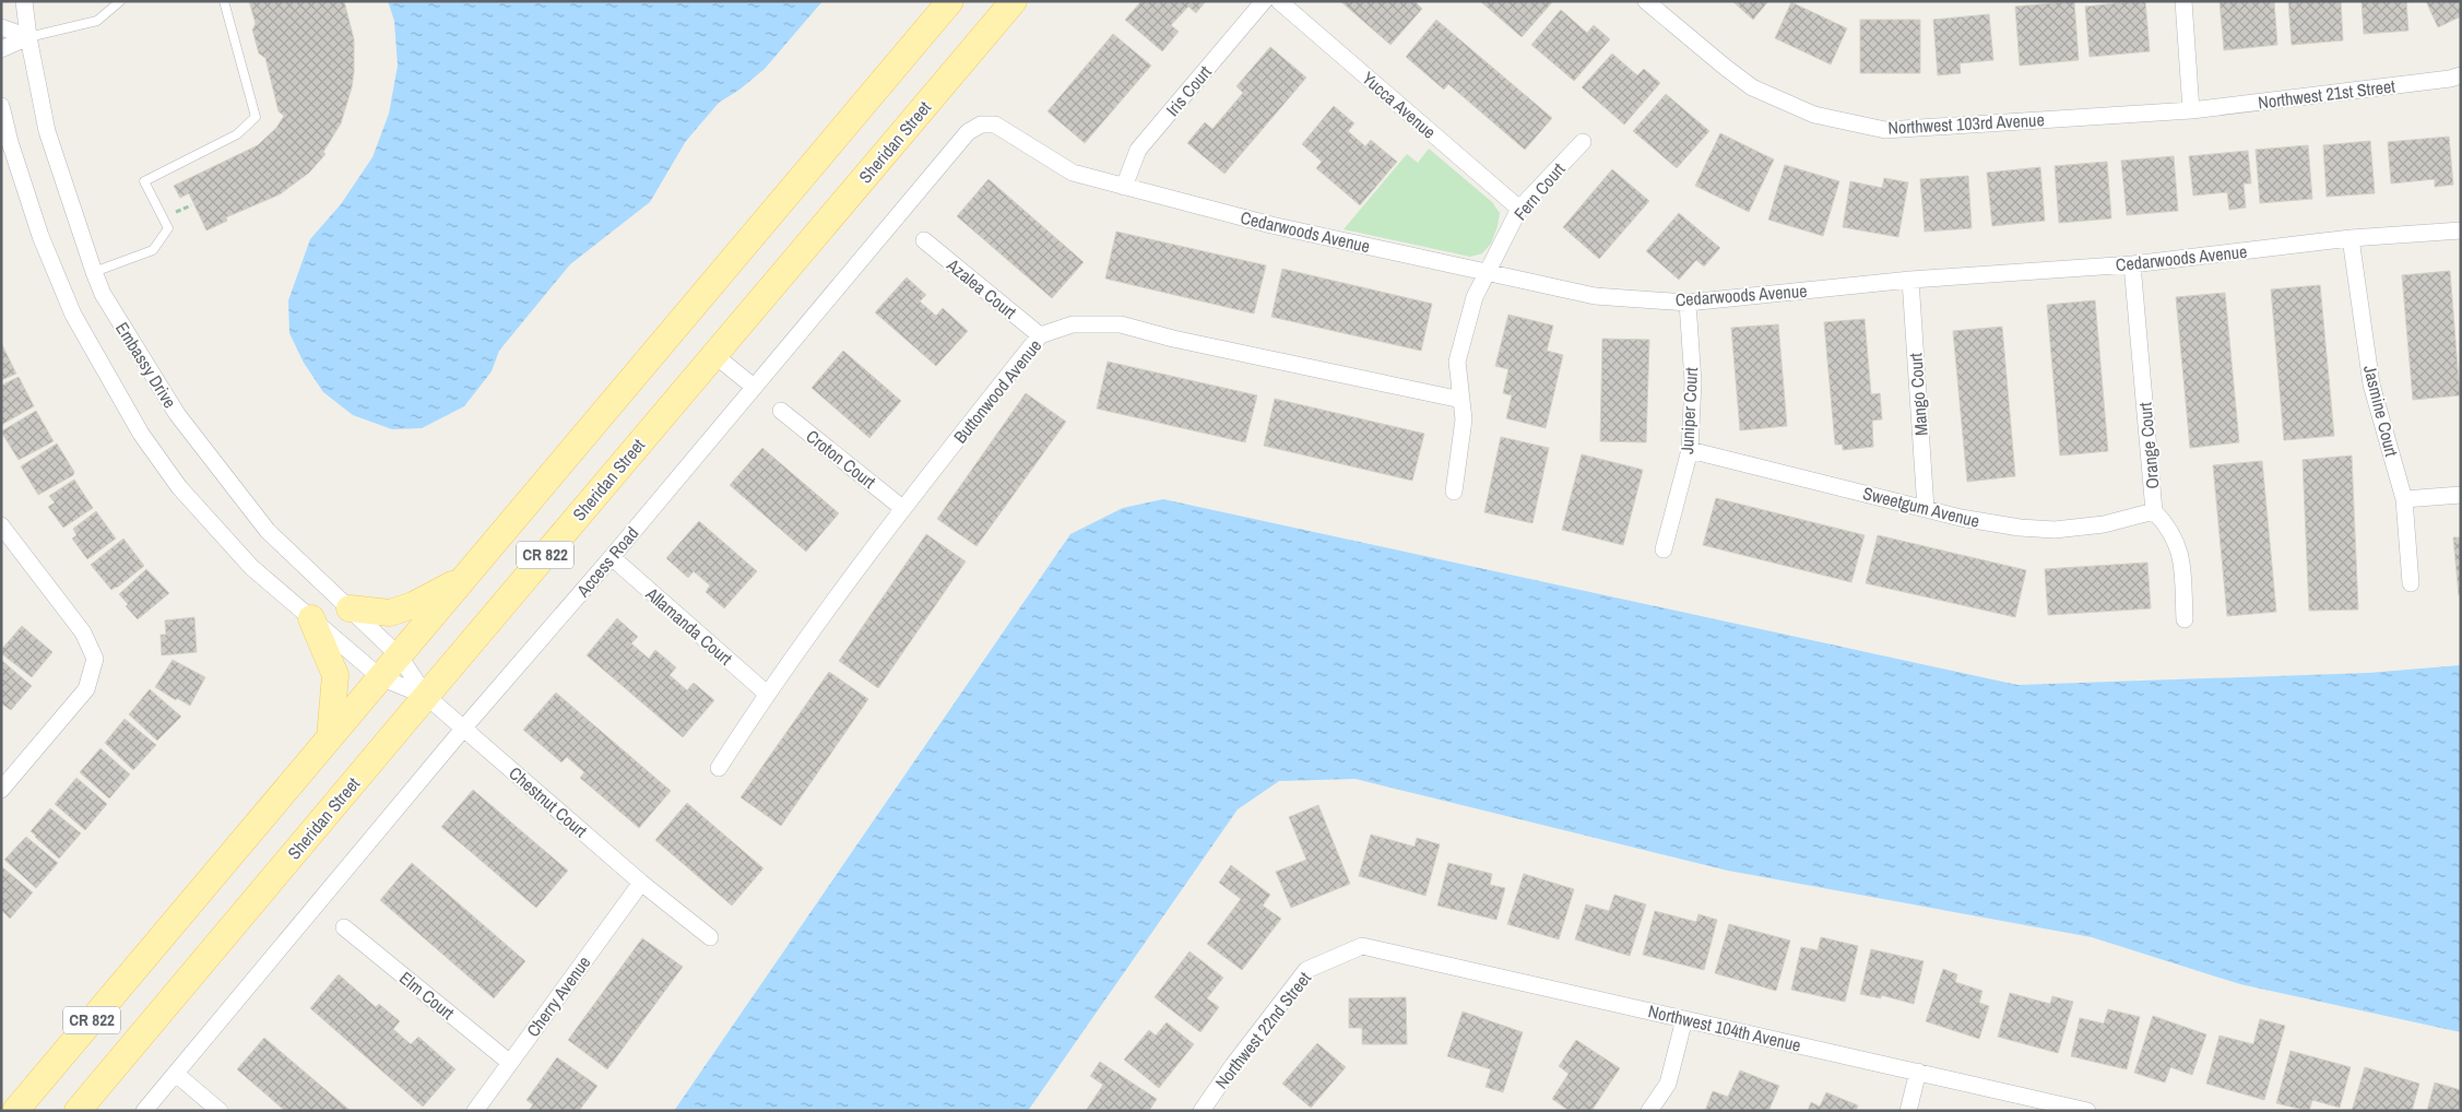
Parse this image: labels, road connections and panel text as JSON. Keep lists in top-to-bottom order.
{
  "streets": {
    "main road": ["Sheridan Street", "CR 822"],
    "street": [
      "Iris Court",
      "Northwest 21st Street",
      "Yucca Avenue",
      "Northwest 103rd Avenue",
      "Fern Court",
      "Cedarwoods Avenue",
      "Azalea Court",
      "Embassy Drive",
      "Buttonwood Avenue",
      "Mango Court",
      "Juniper Court",
      "Jasmine Court",
      "Orange Court",
      "Croton Court",
      "Sweetgum Avenue",
      "Access Road",
      "Allamanda Court",
      "Chestnut Court",
      "Elm Court",
      "Cherry Avenue",
      "Northwest 104th Avenue",
      "Northwest 22nd Street"
    ]
  },
  "crossings": [
    ["Iris Court", "Cedarwoods Avenue"],
    ["Northwest 21st Street", "Northwest 103rd Avenue"],
    ["Yucca Avenue", "Fern Court"],
    ["Sheridan Street", "Embassy Drive"],
    ["Sheridan Street", "Chestnut Court"],
    ["Fern Court", "Cedarwoods Avenue"],
    ["Fern Court", "Buttonwood Avenue"],
    ["Cedarwoods Avenue", "Mango Court"],
    ["Cedarwoods Avenue", "Juniper Court"],
    ["Cedarwoods Avenue", "Jasmine Court"],
    ["Cedarwoods Avenue", "Orange Court"],
    ["Cedarwoods Avenue", "Access Road"],
    ["Azalea Court", "Buttonwood Avenue"],
    ["Embassy Drive", "CR 822"],
    ["Embassy Drive", "Chestnut Court"],
    ["Buttonwood Avenue", "Croton Court"],
    ["Buttonwood Avenue", "Allamanda Court"],
    ["Mango Court", "Sweetgum Avenue"],
    ["Juniper Court", "Sweetgum Avenue"],
    ["Orange Court", "Sweetgum Avenue"],
    ["CR 822", "Chestnut Court"],
    ["Access Road", "Allamanda Court"],
    ["Access Road", "Chestnut Court"],
    ["Chestnut Court", "Cherry Avenue"],
    ["Elm Court", "Cherry Avenue"],
    ["Northwest 104th Avenue", "Northwest 22nd Street"]
  ]
}
